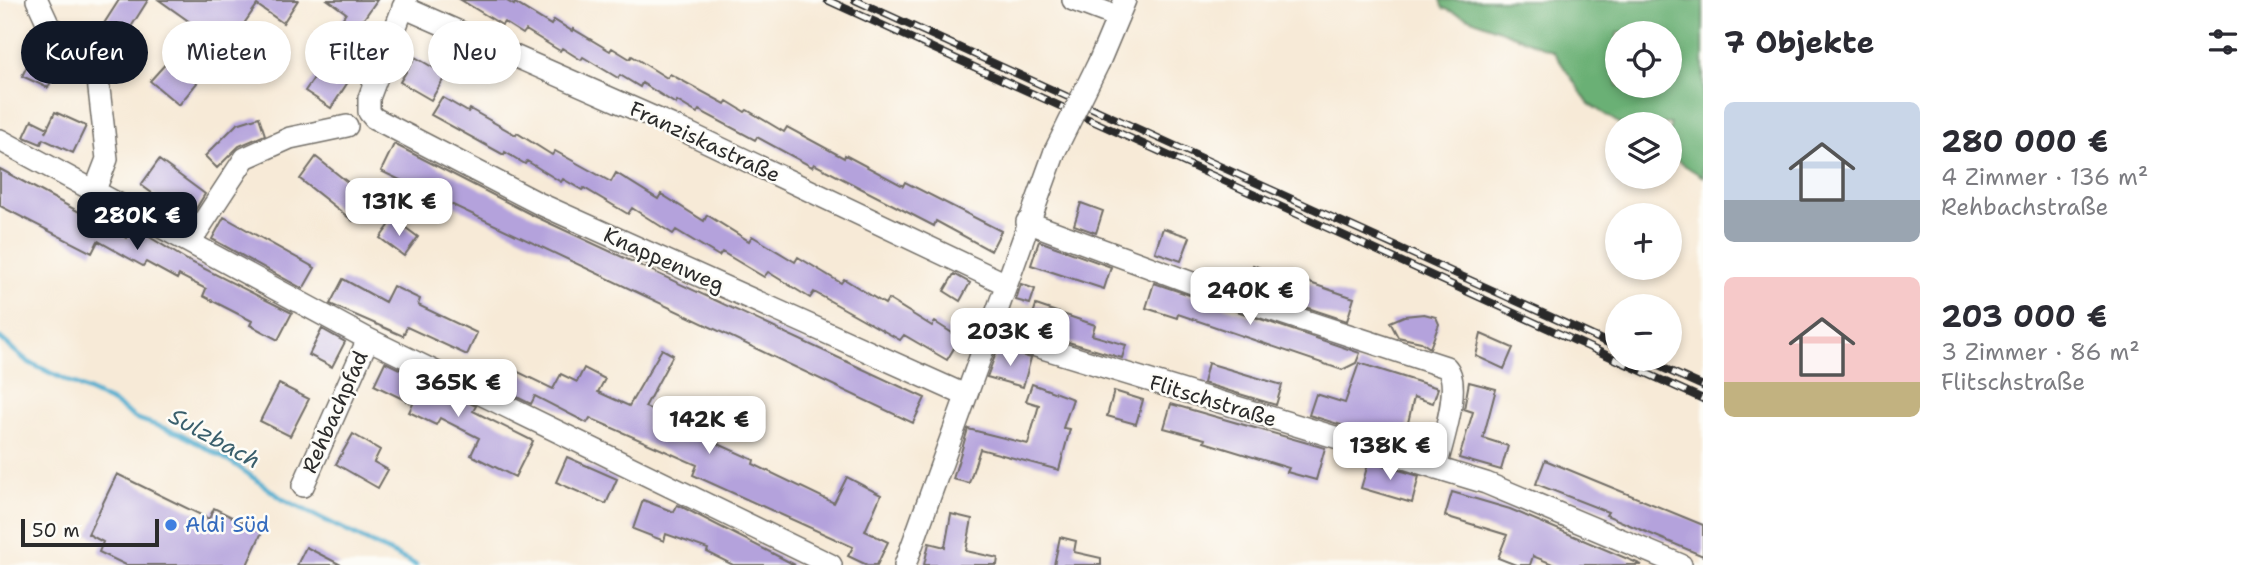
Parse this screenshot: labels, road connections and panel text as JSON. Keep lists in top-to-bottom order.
{
  "streets": {
    "street": [
      "Franziskastraße",
      "Knappenweg",
      "Flitschstraße",
      "Rehbachpfad"
    ]
  },
  "crossings": [
    ["Franziskastraße", "Knappenweg"]
  ],
  "water": ["Sulzbach"],
  "places": ["Aldi Süd"],
  "scale_bar": "50 m",
  "page": {
    "heading": "7 Objekte",
    "map_buttons": ["+", "−"],
    "chip": [
      "Kaufen",
      "Mieten",
      "Filter",
      "Neu"
    ],
    "list": [
      {
        "name": "280 000 €",
        "note": "4 Zimmer · 136 m² · Rehbachstraße"
      },
      {
        "name": "203 000 €",
        "note": "3 Zimmer · 86 m² · Flitschstraße"
      }
    ],
    "price": [
      "131K €",
      "280K €",
      "240K €",
      "203K €",
      "365K €",
      "142K €",
      "138K €"
    ],
    "scale": "50 m"
  }
}
